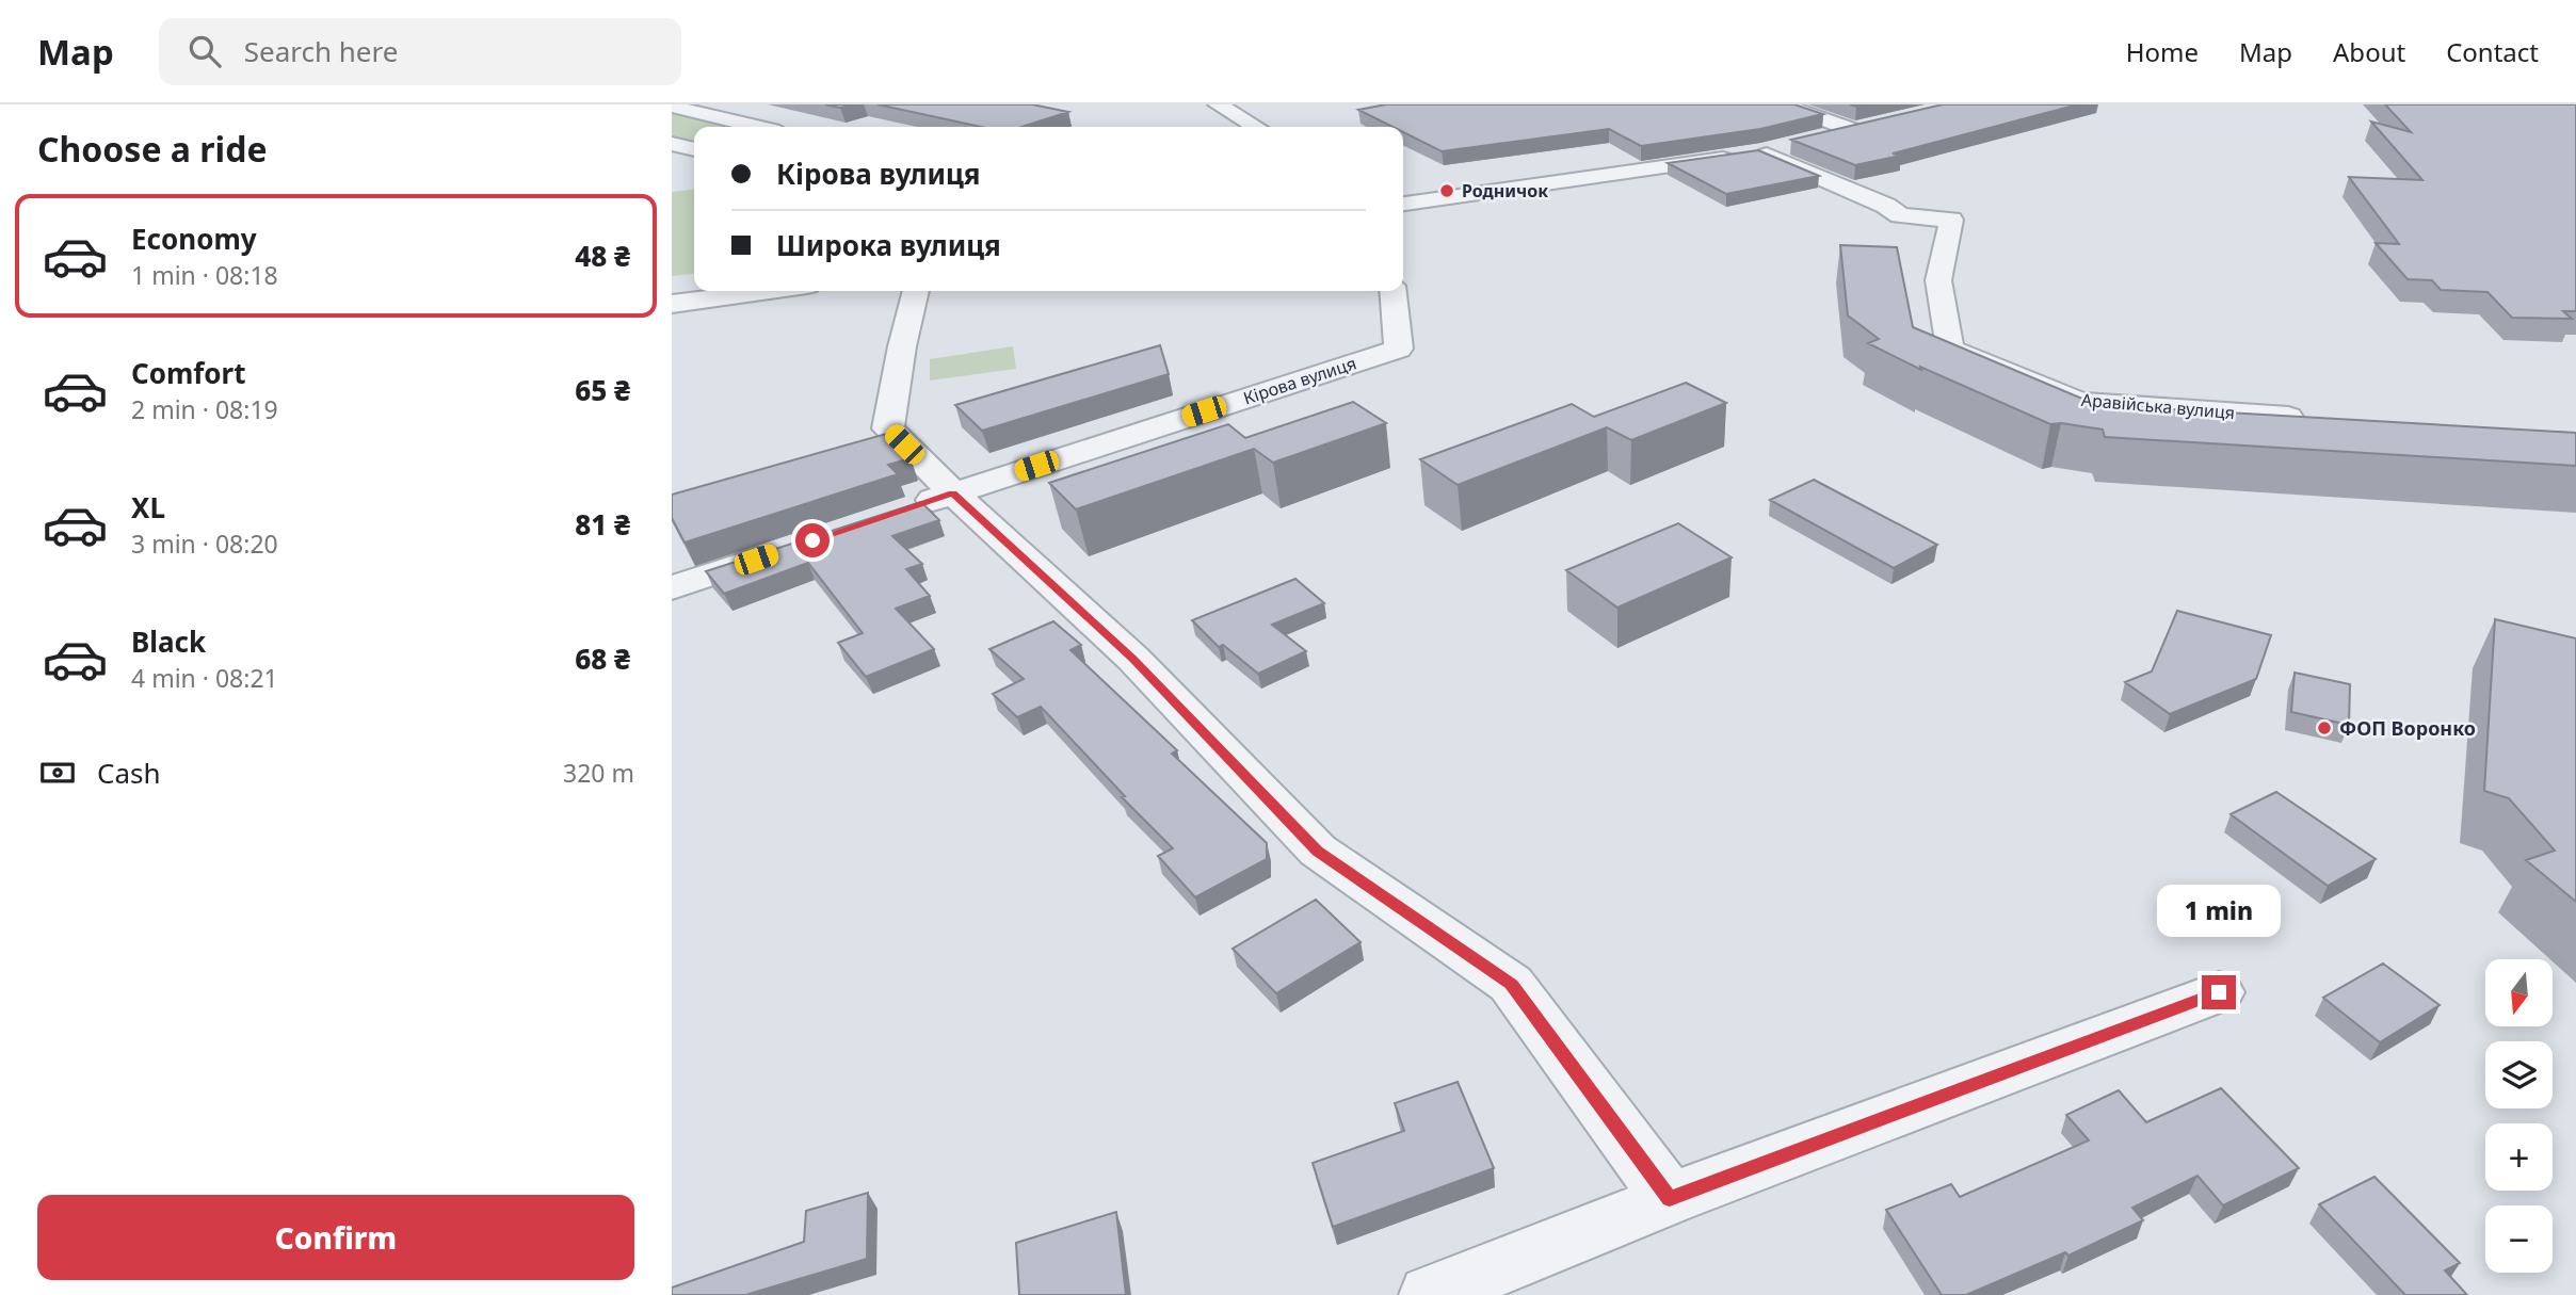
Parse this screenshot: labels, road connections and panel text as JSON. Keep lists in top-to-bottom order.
{
  "streets": {
    "street": ["Кірова вулиця", "Аравійська вулиця"]
  },
  "places": ["Родничок", "ФОП Воронко"],
  "north": "bottom",
  "page": {
    "header": "Map",
    "search": "Search here",
    "nav": [
      "Home",
      "Map",
      "About",
      "Contact"
    ],
    "heading": "Choose a ride",
    "banner": ["Кірова вулиця", "Широка вулиця"],
    "list": [
      {
        "name": "Economy",
        "note": "1 min · 08:18",
        "value": "48 ₴"
      },
      {
        "name": "Comfort",
        "note": "2 min · 08:19",
        "value": "65 ₴"
      },
      {
        "name": "XL",
        "note": "3 min · 08:20",
        "value": "81 ₴"
      },
      {
        "name": "Black",
        "note": "4 min · 08:21",
        "value": "68 ₴"
      }
    ],
    "pay": ["Cash", "320 m"],
    "bubble": "1 min",
    "map_buttons": ["+", "−"],
    "buttons": "Confirm"
  }
}
